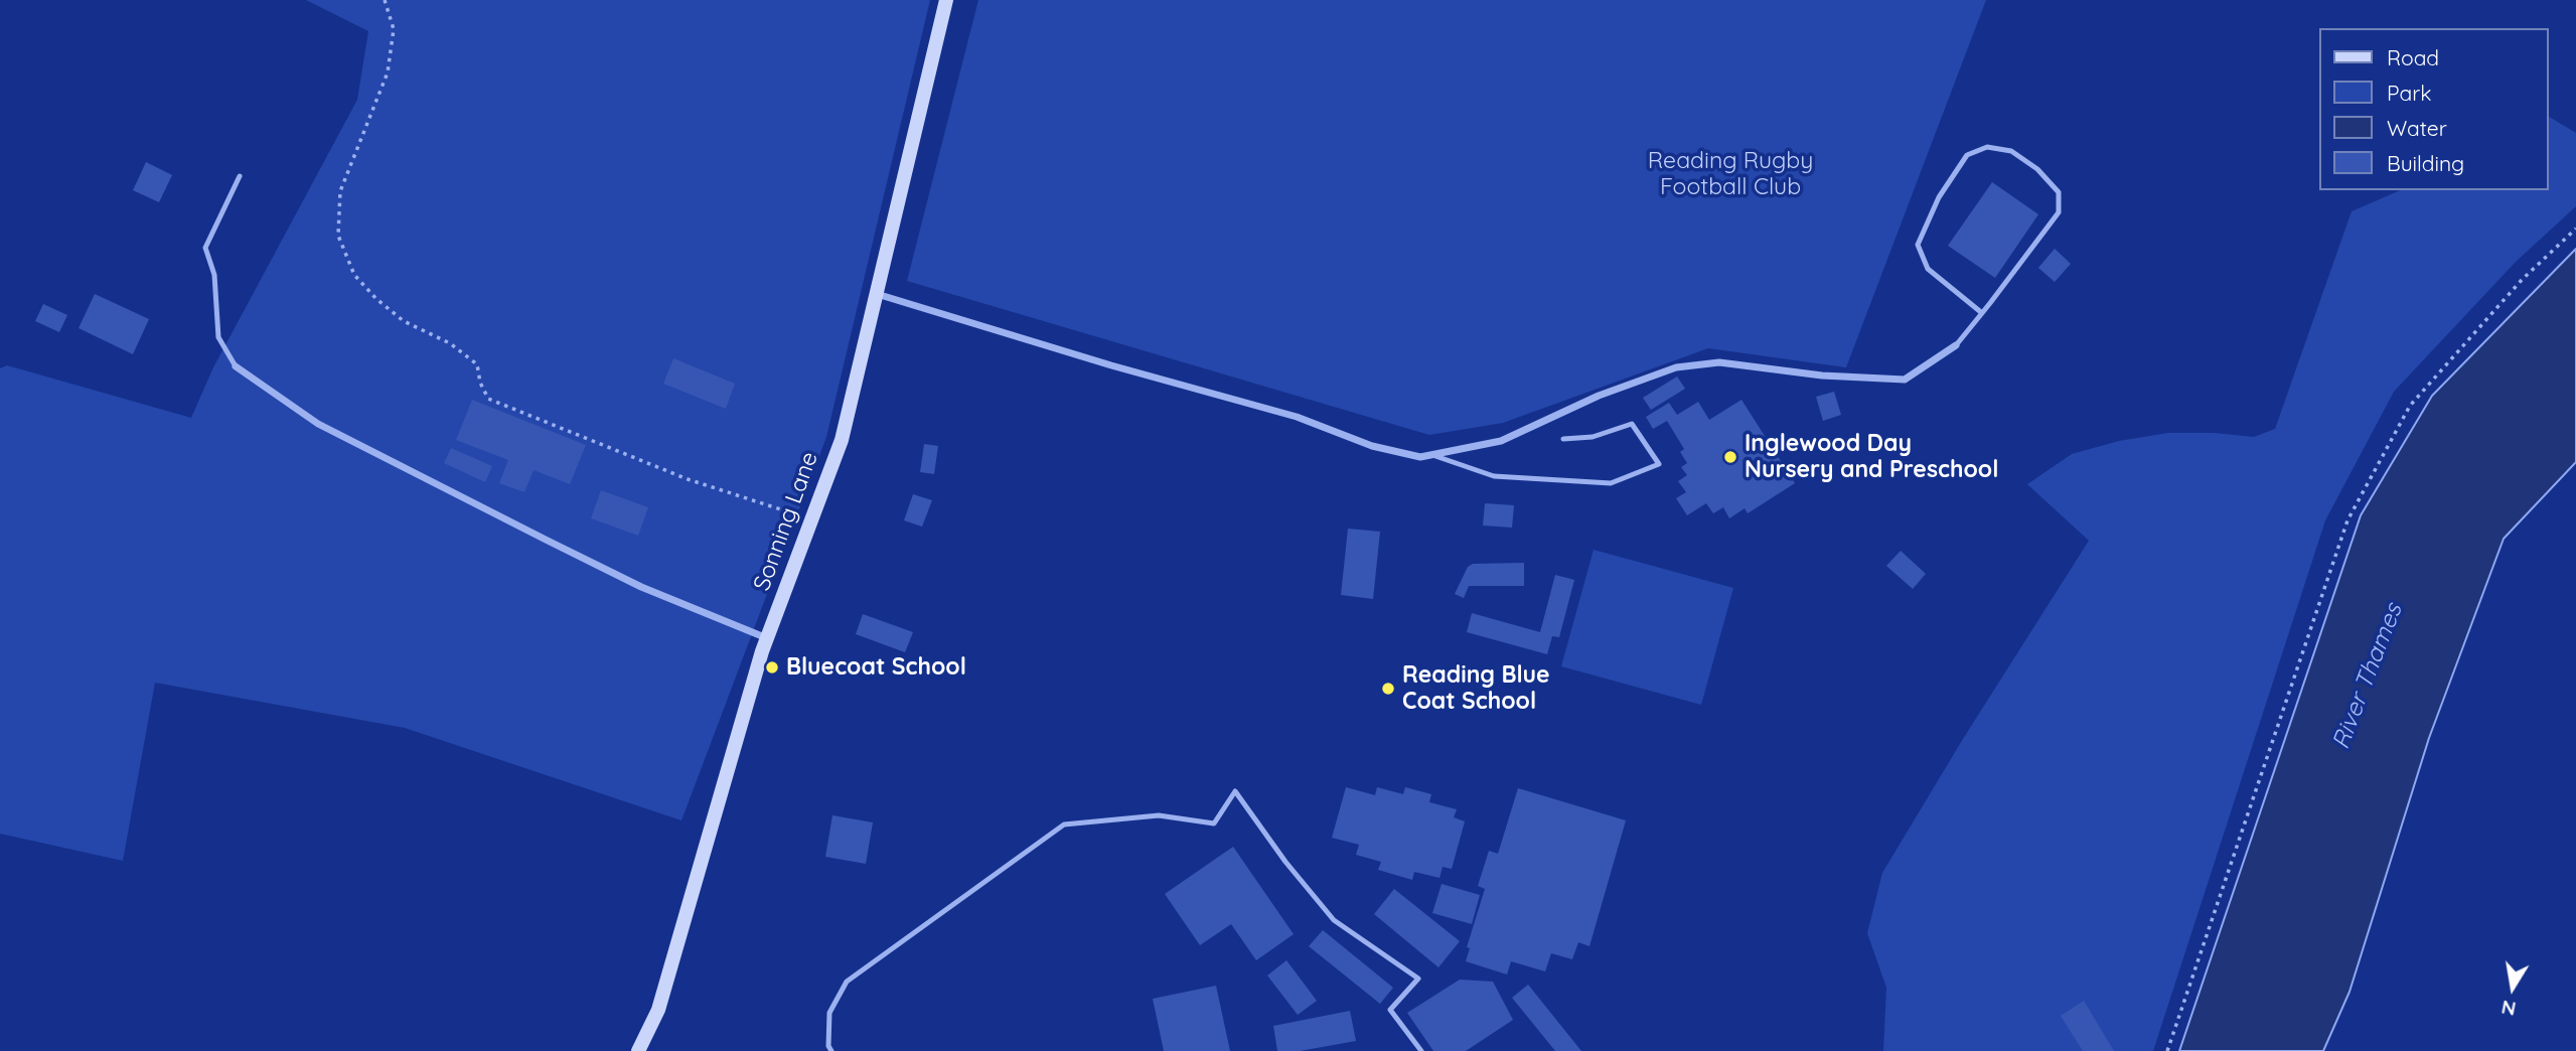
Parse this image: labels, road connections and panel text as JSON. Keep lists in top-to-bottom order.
{
  "streets": {
    "main road": ["Sonning Lane"]
  },
  "water": ["River Thames"],
  "parks": ["Reading Rugby Football Club"],
  "places": ["Inglewood Day Nursery and Preschool", "Bluecoat School", "Reading Blue Coat School"],
  "legend": [
    "Road",
    "Park",
    "Water",
    "Building"
  ],
  "north": "bottom"
}
